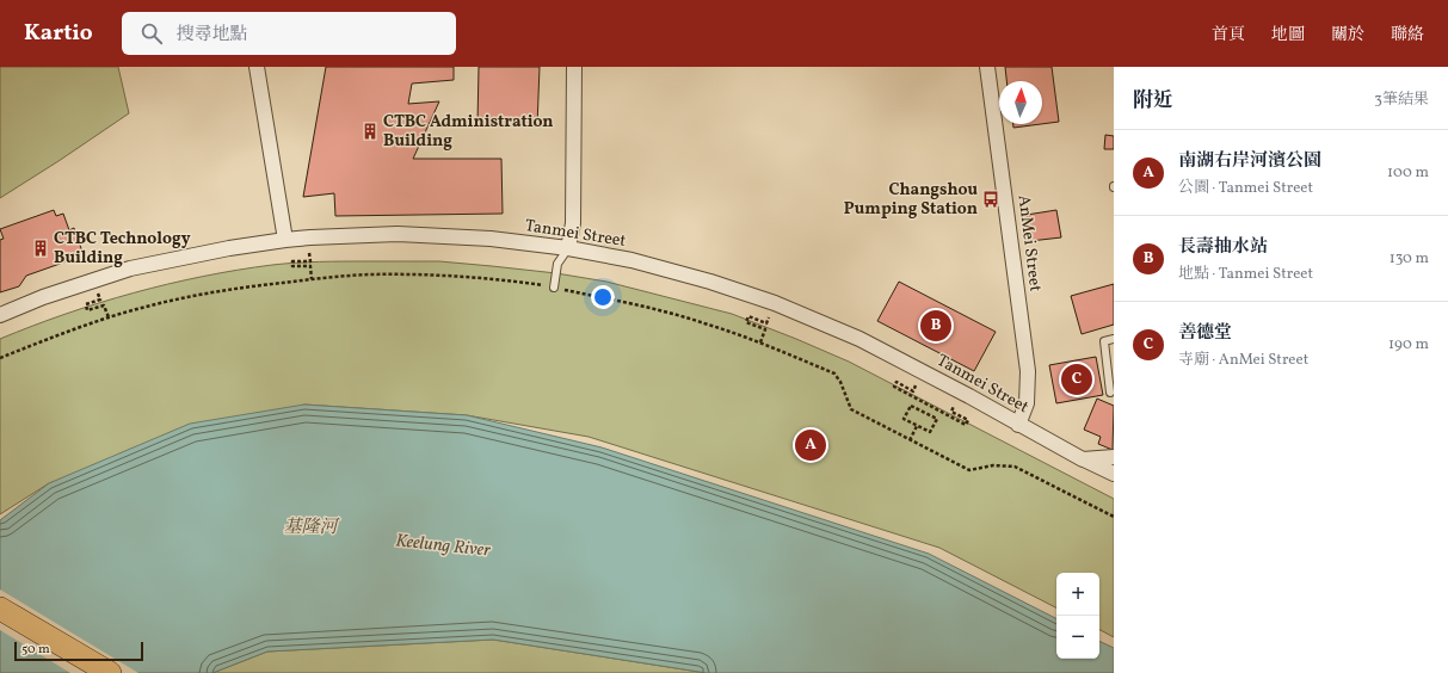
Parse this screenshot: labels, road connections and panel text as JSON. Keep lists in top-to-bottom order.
{
  "streets": {
    "street": ["Tanmei Street", "AnMei Street"]
  },
  "crossings": [
    ["Tanmei Street", "AnMei Street"]
  ],
  "water": ["基隆河", "Keelung River"],
  "places": {
    "building": ["CTBC Administration Building", "CTBC Technology Building"],
    "bus stop": ["Changshou Pumping Station"]
  },
  "scale_bar": "50 m",
  "north": "top",
  "page": {
    "header": "Kartio",
    "search": "搜尋地點",
    "nav": [
      "首頁",
      "地圖",
      "關於",
      "聯絡"
    ],
    "heading": ["附近", "3筆結果"],
    "list": [
      {
        "mark": "A",
        "name": "南湖右岸河濱公園",
        "note": "公園 · Tanmei Street",
        "value": "100 m"
      },
      {
        "mark": "B",
        "name": "長壽抽水站",
        "note": "地點 · Tanmei Street",
        "value": "130 m"
      },
      {
        "mark": "C",
        "name": "善德堂",
        "note": "寺廟 · AnMei Street",
        "value": "190 m"
      }
    ],
    "pins": ["B", "C", "A"],
    "map_buttons": ["+", "−"],
    "scale": "50 m"
  }
}
